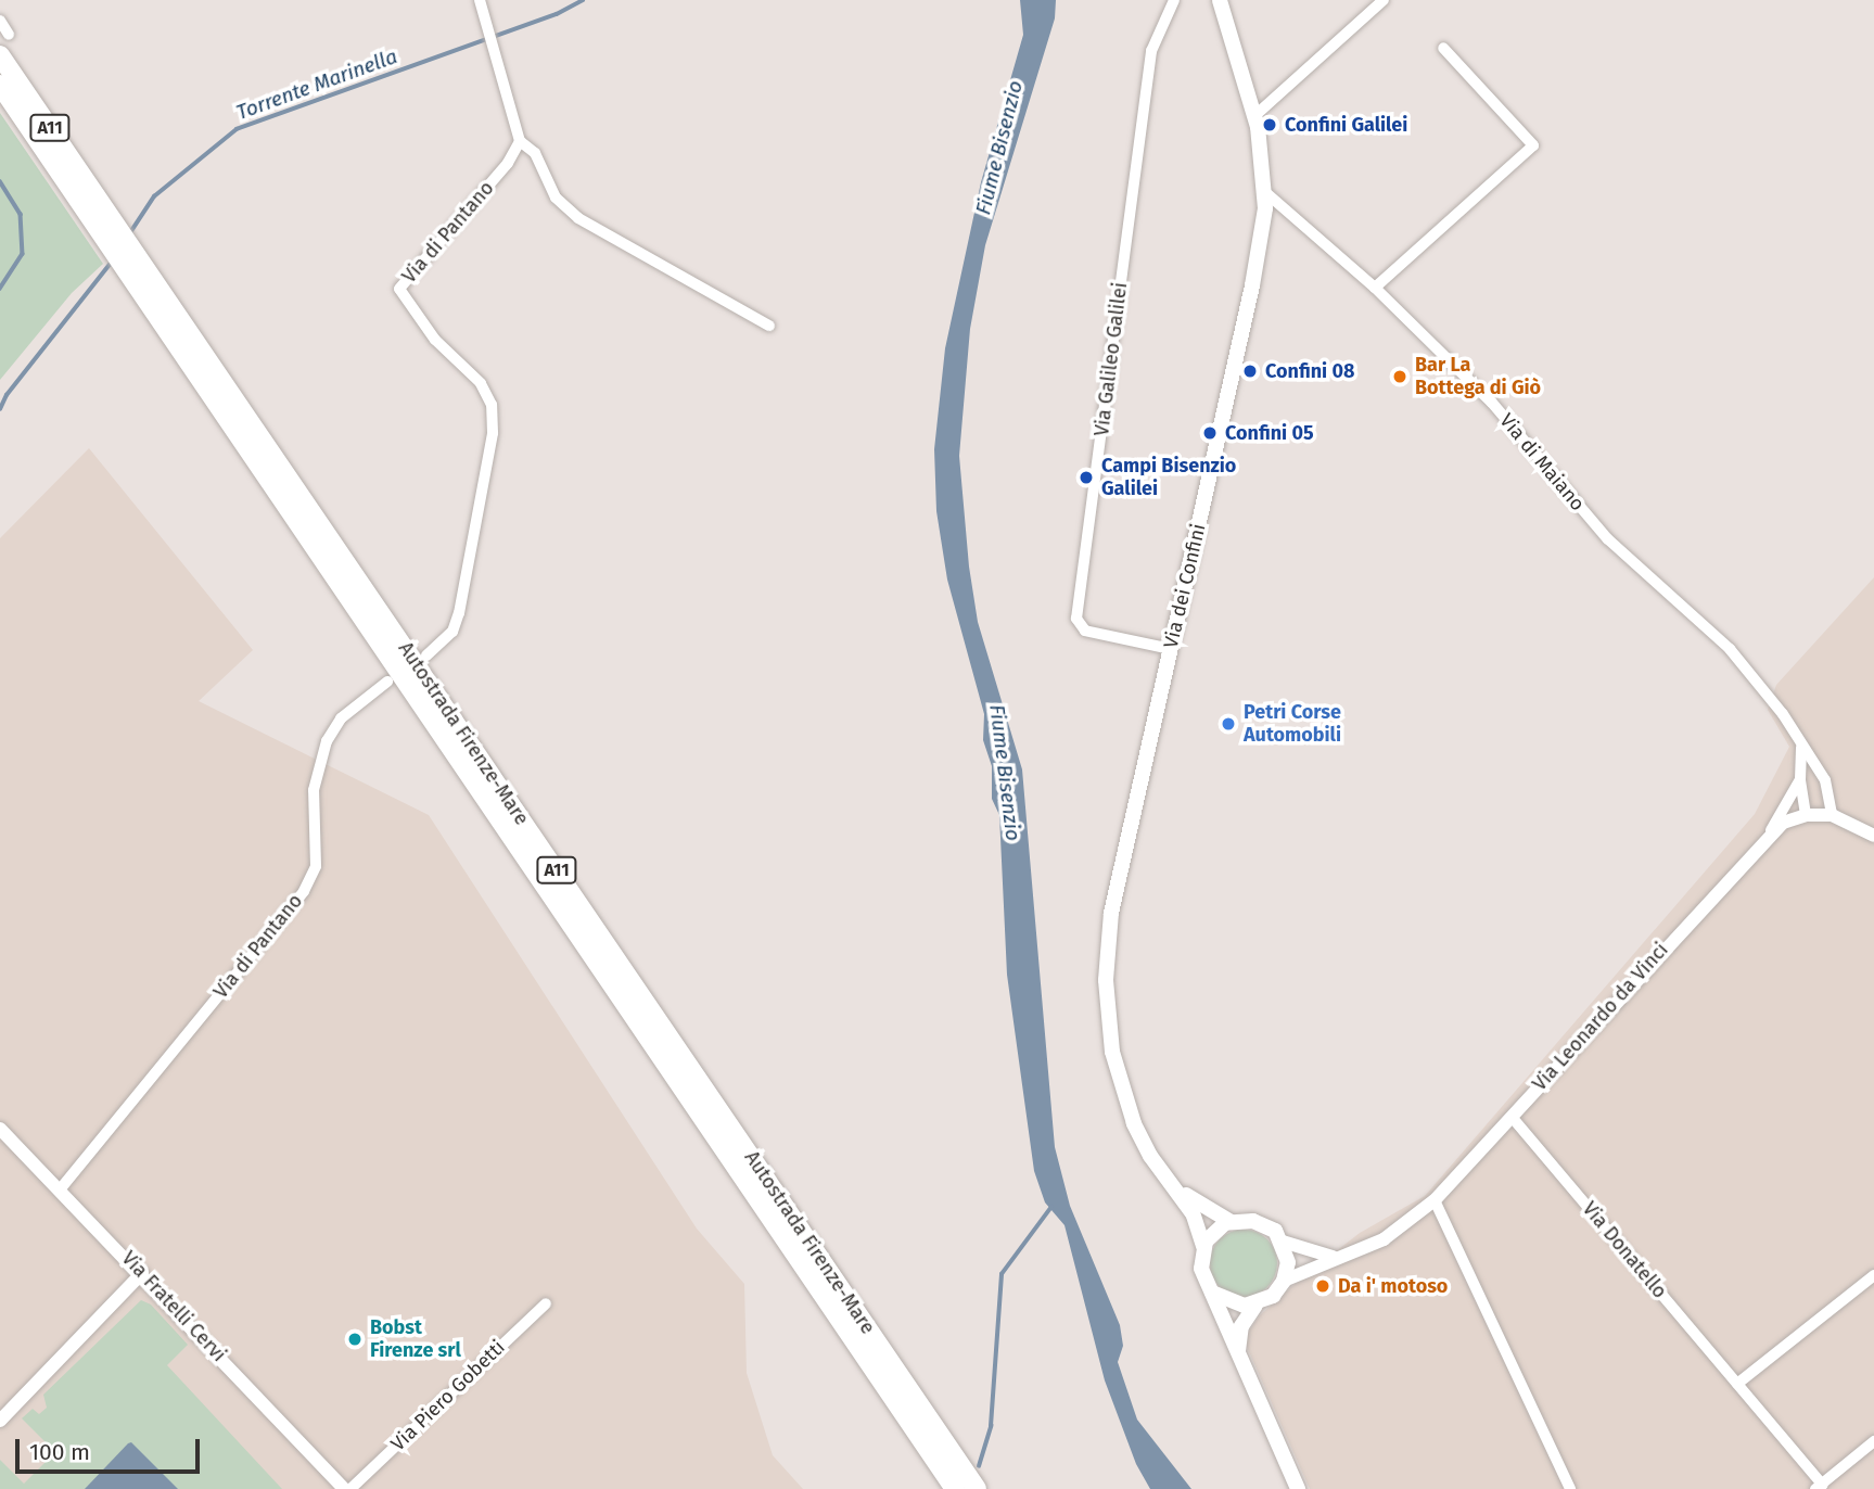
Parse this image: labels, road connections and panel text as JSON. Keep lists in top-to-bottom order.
{
  "streets": {
    "highway": ["A11", "Autostrada Firenze-Mare"],
    "main road": ["Via dei Confini"],
    "street": [
      "Via di Pantano",
      "Via Galileo Galilei",
      "Via di Maiano",
      "Via Leonardo da Vinci",
      "Via Donatello",
      "Via Fratelli Cervi",
      "Via Piero Gobetti"
    ]
  },
  "crossings": [
    ["Via di Pantano", "Via Fratelli Cervi"],
    ["Via Galileo Galilei", "Via dei Confini"],
    ["Via di Maiano", "Via dei Confini"],
    ["Via dei Confini", "Via Leonardo da Vinci"],
    ["Via Leonardo da Vinci", "Via Donatello"]
  ],
  "water": ["Torrente Marinella", "Fiume Bisenzio"],
  "places": [
    "Confini Galilei",
    "Confini 08",
    "Bar La Bottega di Giò",
    "Confini 05",
    "Campi Bisenzio Galilei",
    "Petri Corse Automobili",
    "Da i' motoso",
    "Bobst Firenze srl"
  ],
  "scale_bar": "100 m"
}
